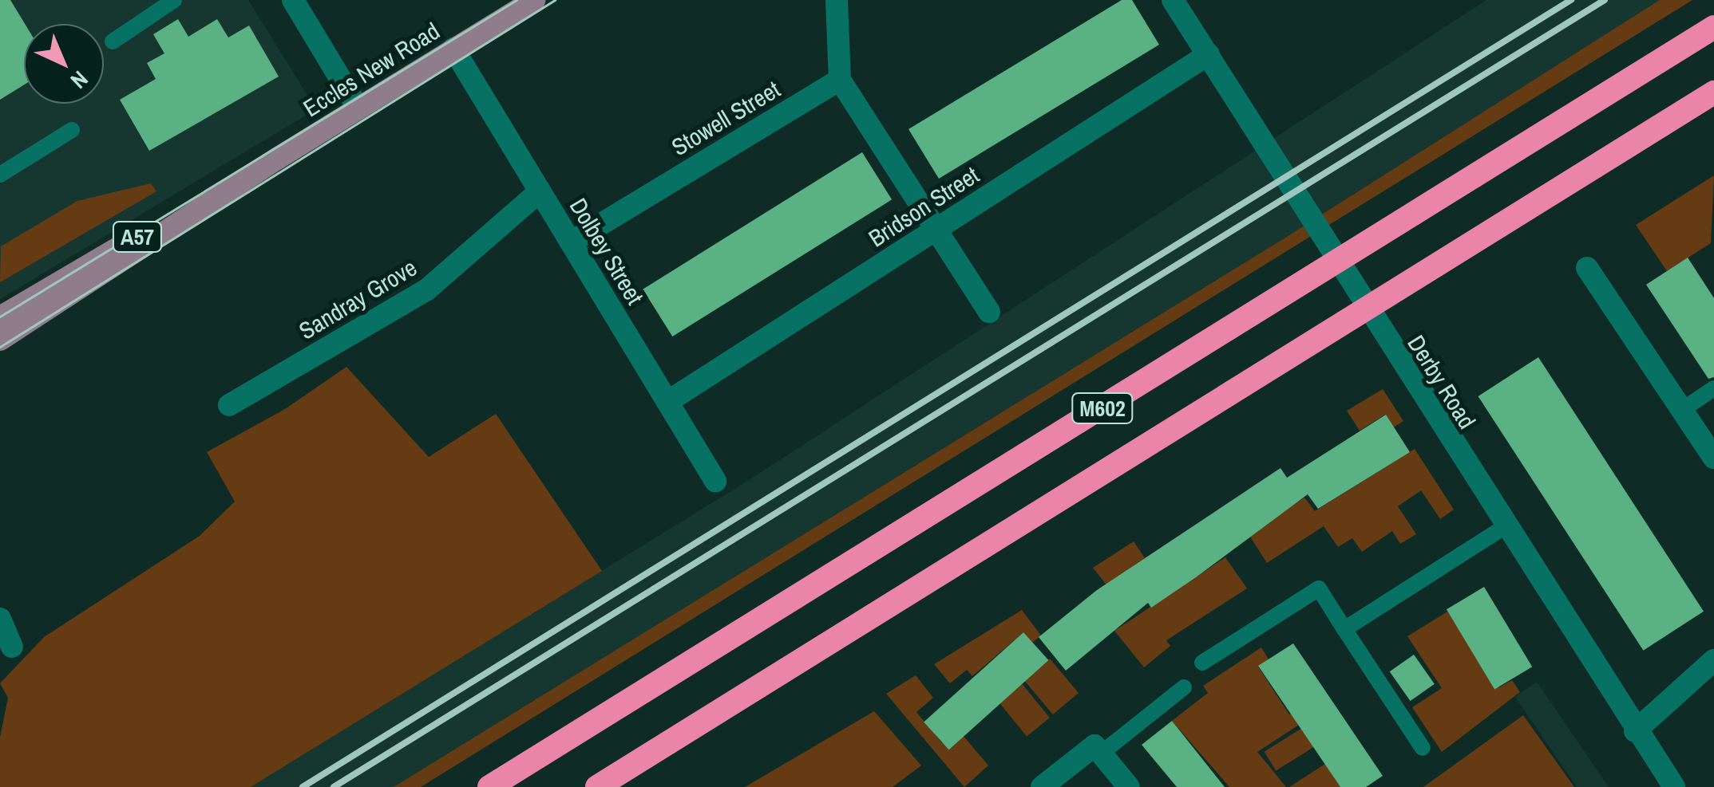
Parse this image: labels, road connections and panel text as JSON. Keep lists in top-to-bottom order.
{
  "streets": {
    "highway": ["M602"],
    "main road": ["Eccles New Road", "A57"],
    "street": [
      "Stowell Street",
      "Bridson Street",
      "Dolbey Street",
      "Sandray Grove",
      "Derby Road"
    ]
  },
  "crossings": [
    ["Eccles New Road", "Dolbey Street"],
    ["Stowell Street", "Dolbey Street"],
    ["Bridson Street", "Dolbey Street"],
    ["Bridson Street", "Derby Road"],
    ["Dolbey Street", "Sandray Grove"]
  ],
  "north": "bottom right"
}
